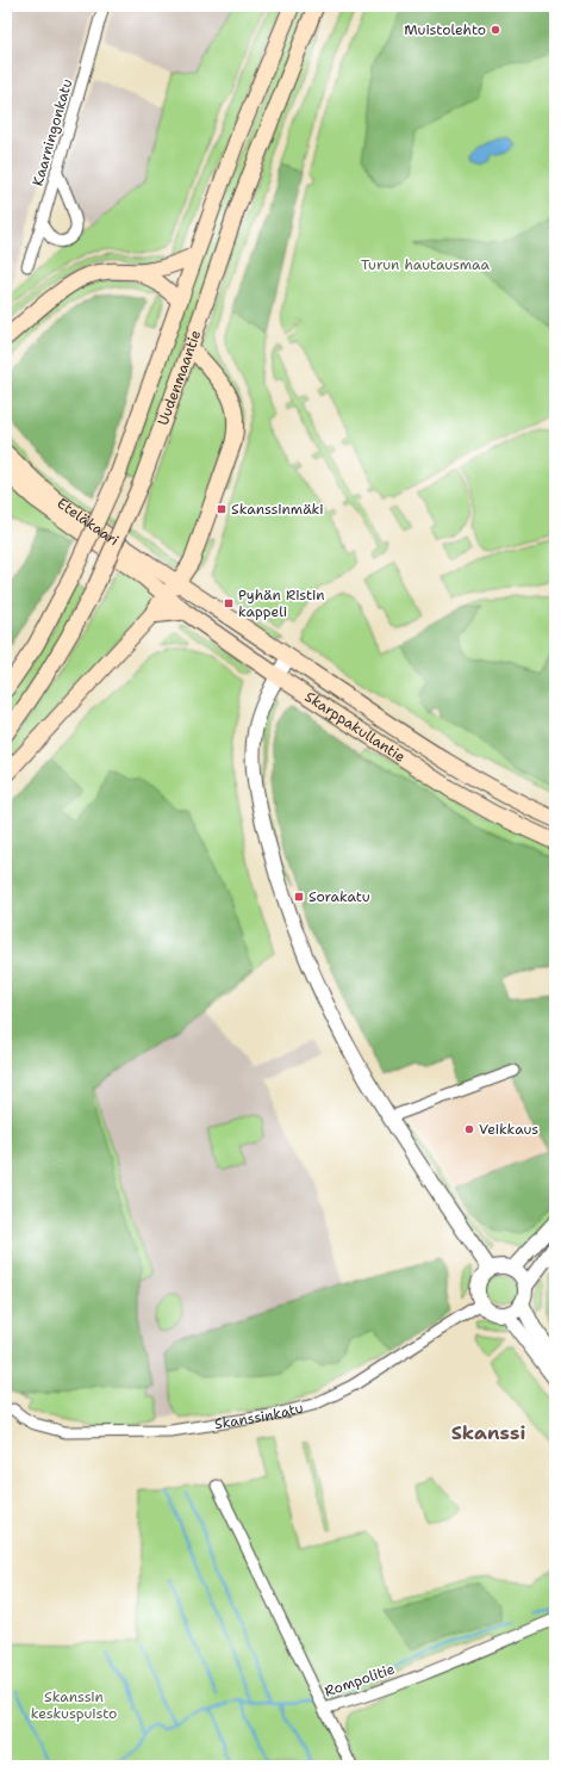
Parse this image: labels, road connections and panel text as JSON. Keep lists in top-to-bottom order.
{
  "streets": {
    "main road": ["Uudenmaantie", "Eteläkaari", "Skarppakullantie"],
    "street": ["Kaarningonkatu", "Skanssinkatu", "Rompolitie"]
  },
  "crossings": [
    ["Eteläkaari", "Skarppakullantie"]
  ],
  "districts": ["Skanssi"],
  "parks": ["Turun hautausmaa", "Skanssin keskuspuisto"],
  "places": {
    "other": ["Muistolehto", "Veikkaus"],
    "transit": ["Skanssinmäki", "Pyhän Ristin kappeli", "Sorakatu"]
  }
}
